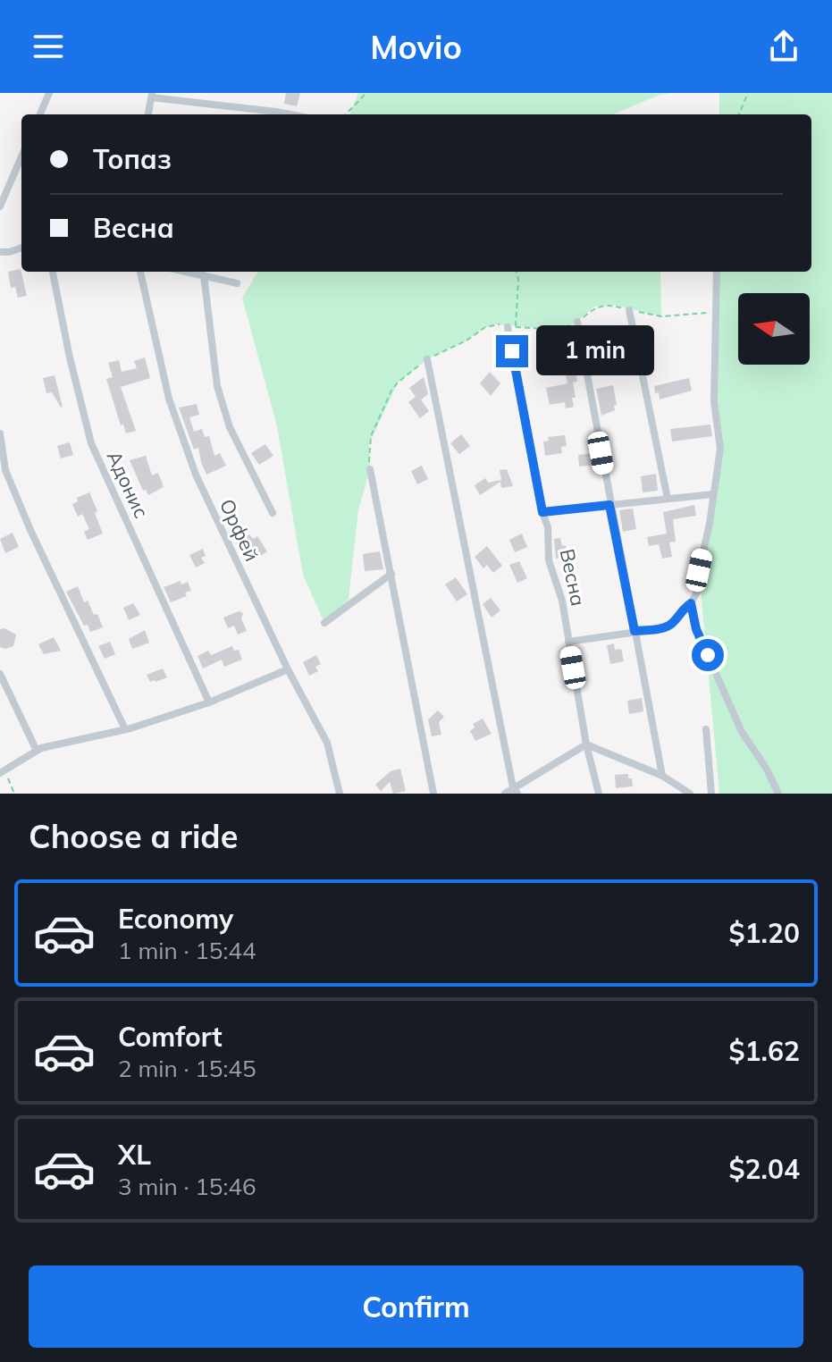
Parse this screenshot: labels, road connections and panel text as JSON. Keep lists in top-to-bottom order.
{
  "streets": {
    "street": ["Адонис", "Орфей", "Весна"]
  },
  "north": "left",
  "page": {
    "header": "Movio",
    "banner": ["Топаз", "Весна"],
    "bubble": "1 min",
    "heading": "Choose a ride",
    "list": [
      {
        "name": "Economy",
        "note": "1 min · 15:44",
        "value": "$1.20"
      },
      {
        "name": "Comfort",
        "note": "2 min · 15:45",
        "value": "$1.62"
      },
      {
        "name": "XL",
        "note": "3 min · 15:46",
        "value": "$2.04"
      }
    ],
    "buttons": "Confirm"
  }
}
